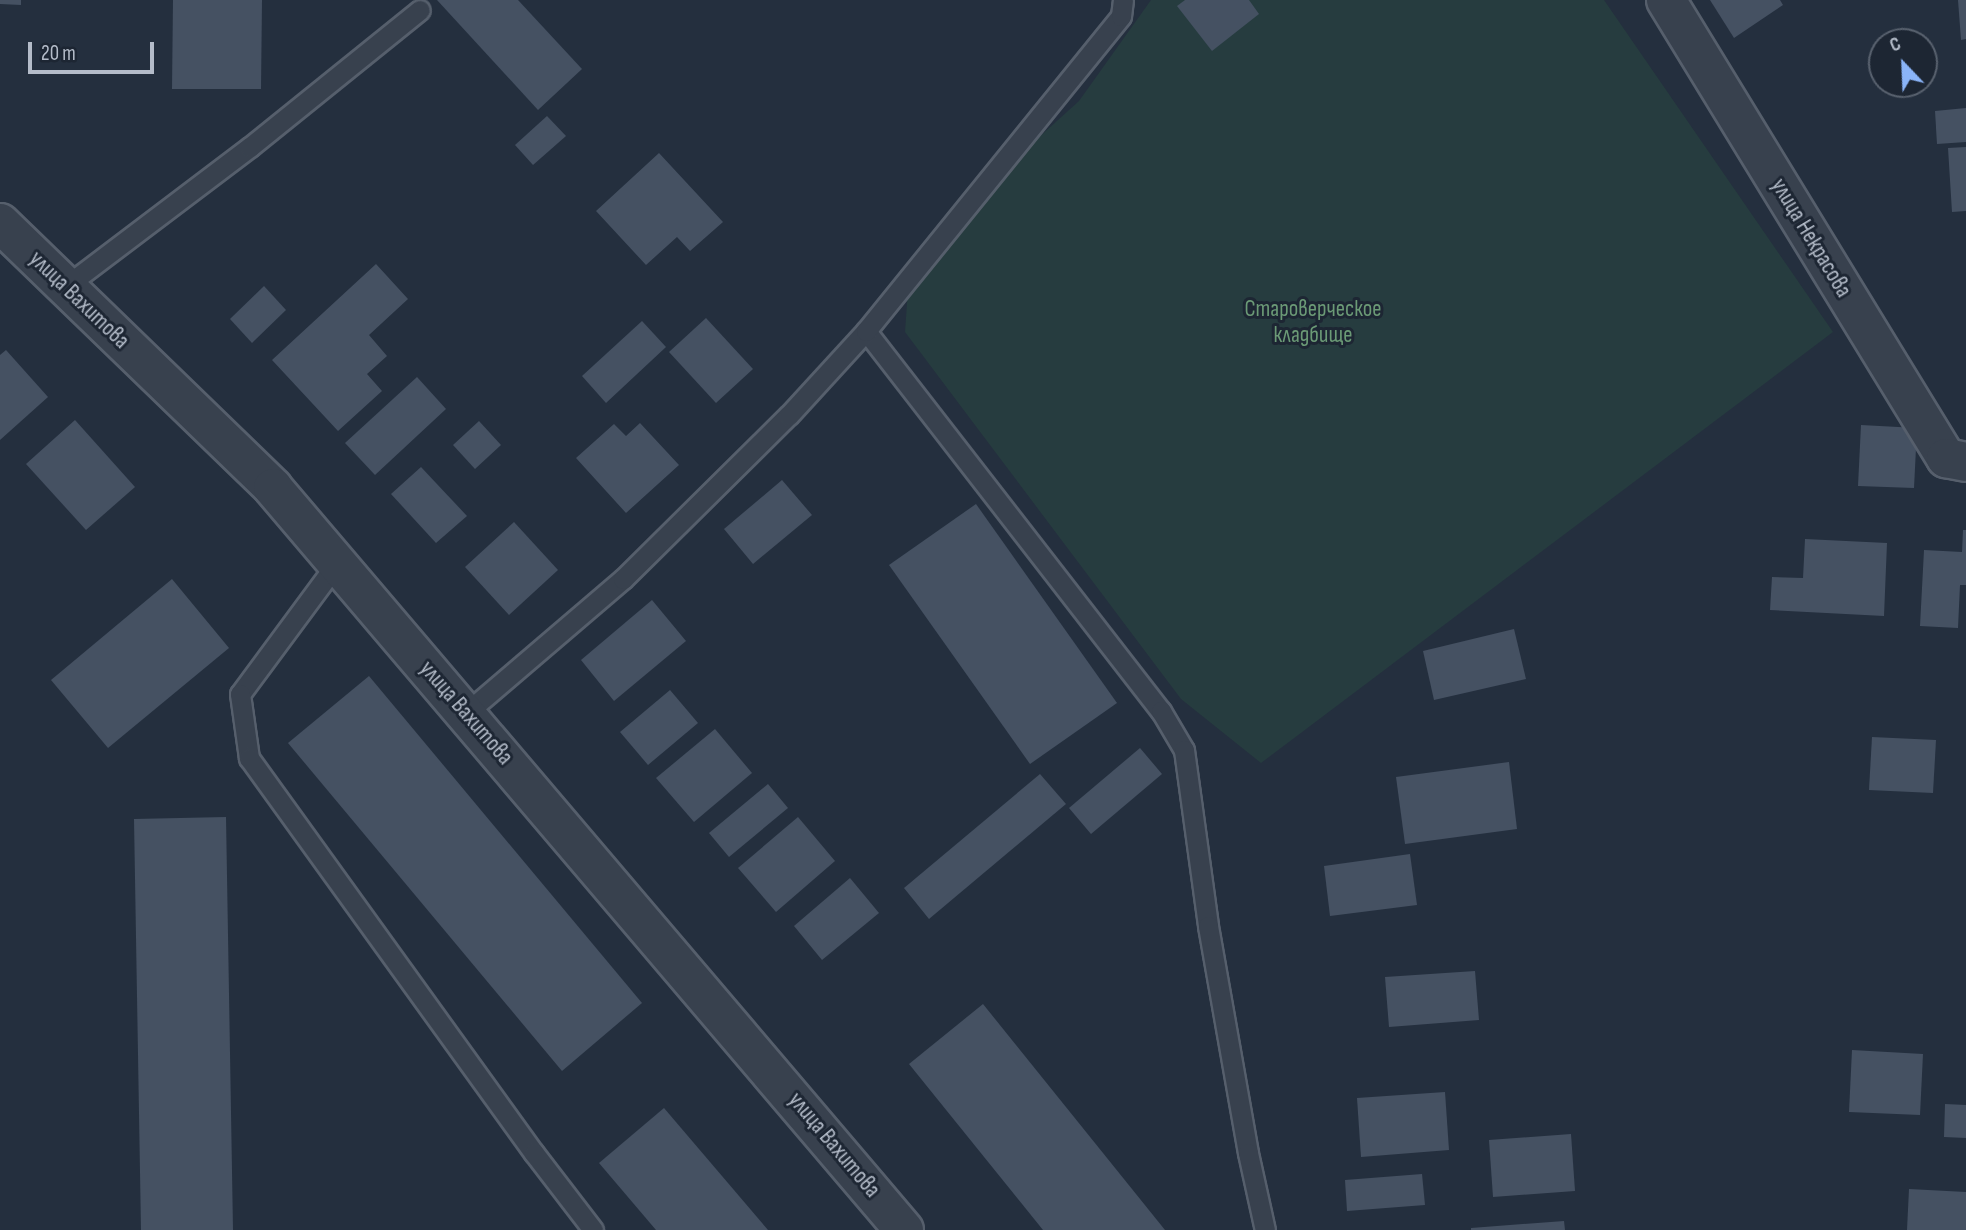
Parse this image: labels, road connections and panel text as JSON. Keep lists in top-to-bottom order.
{
  "streets": {
    "street": ["улица Некрасова", "улица Вахитова"]
  },
  "parks": ["Староверческое кладбище"],
  "scale_bar": "20 m",
  "north": "top left"
}
